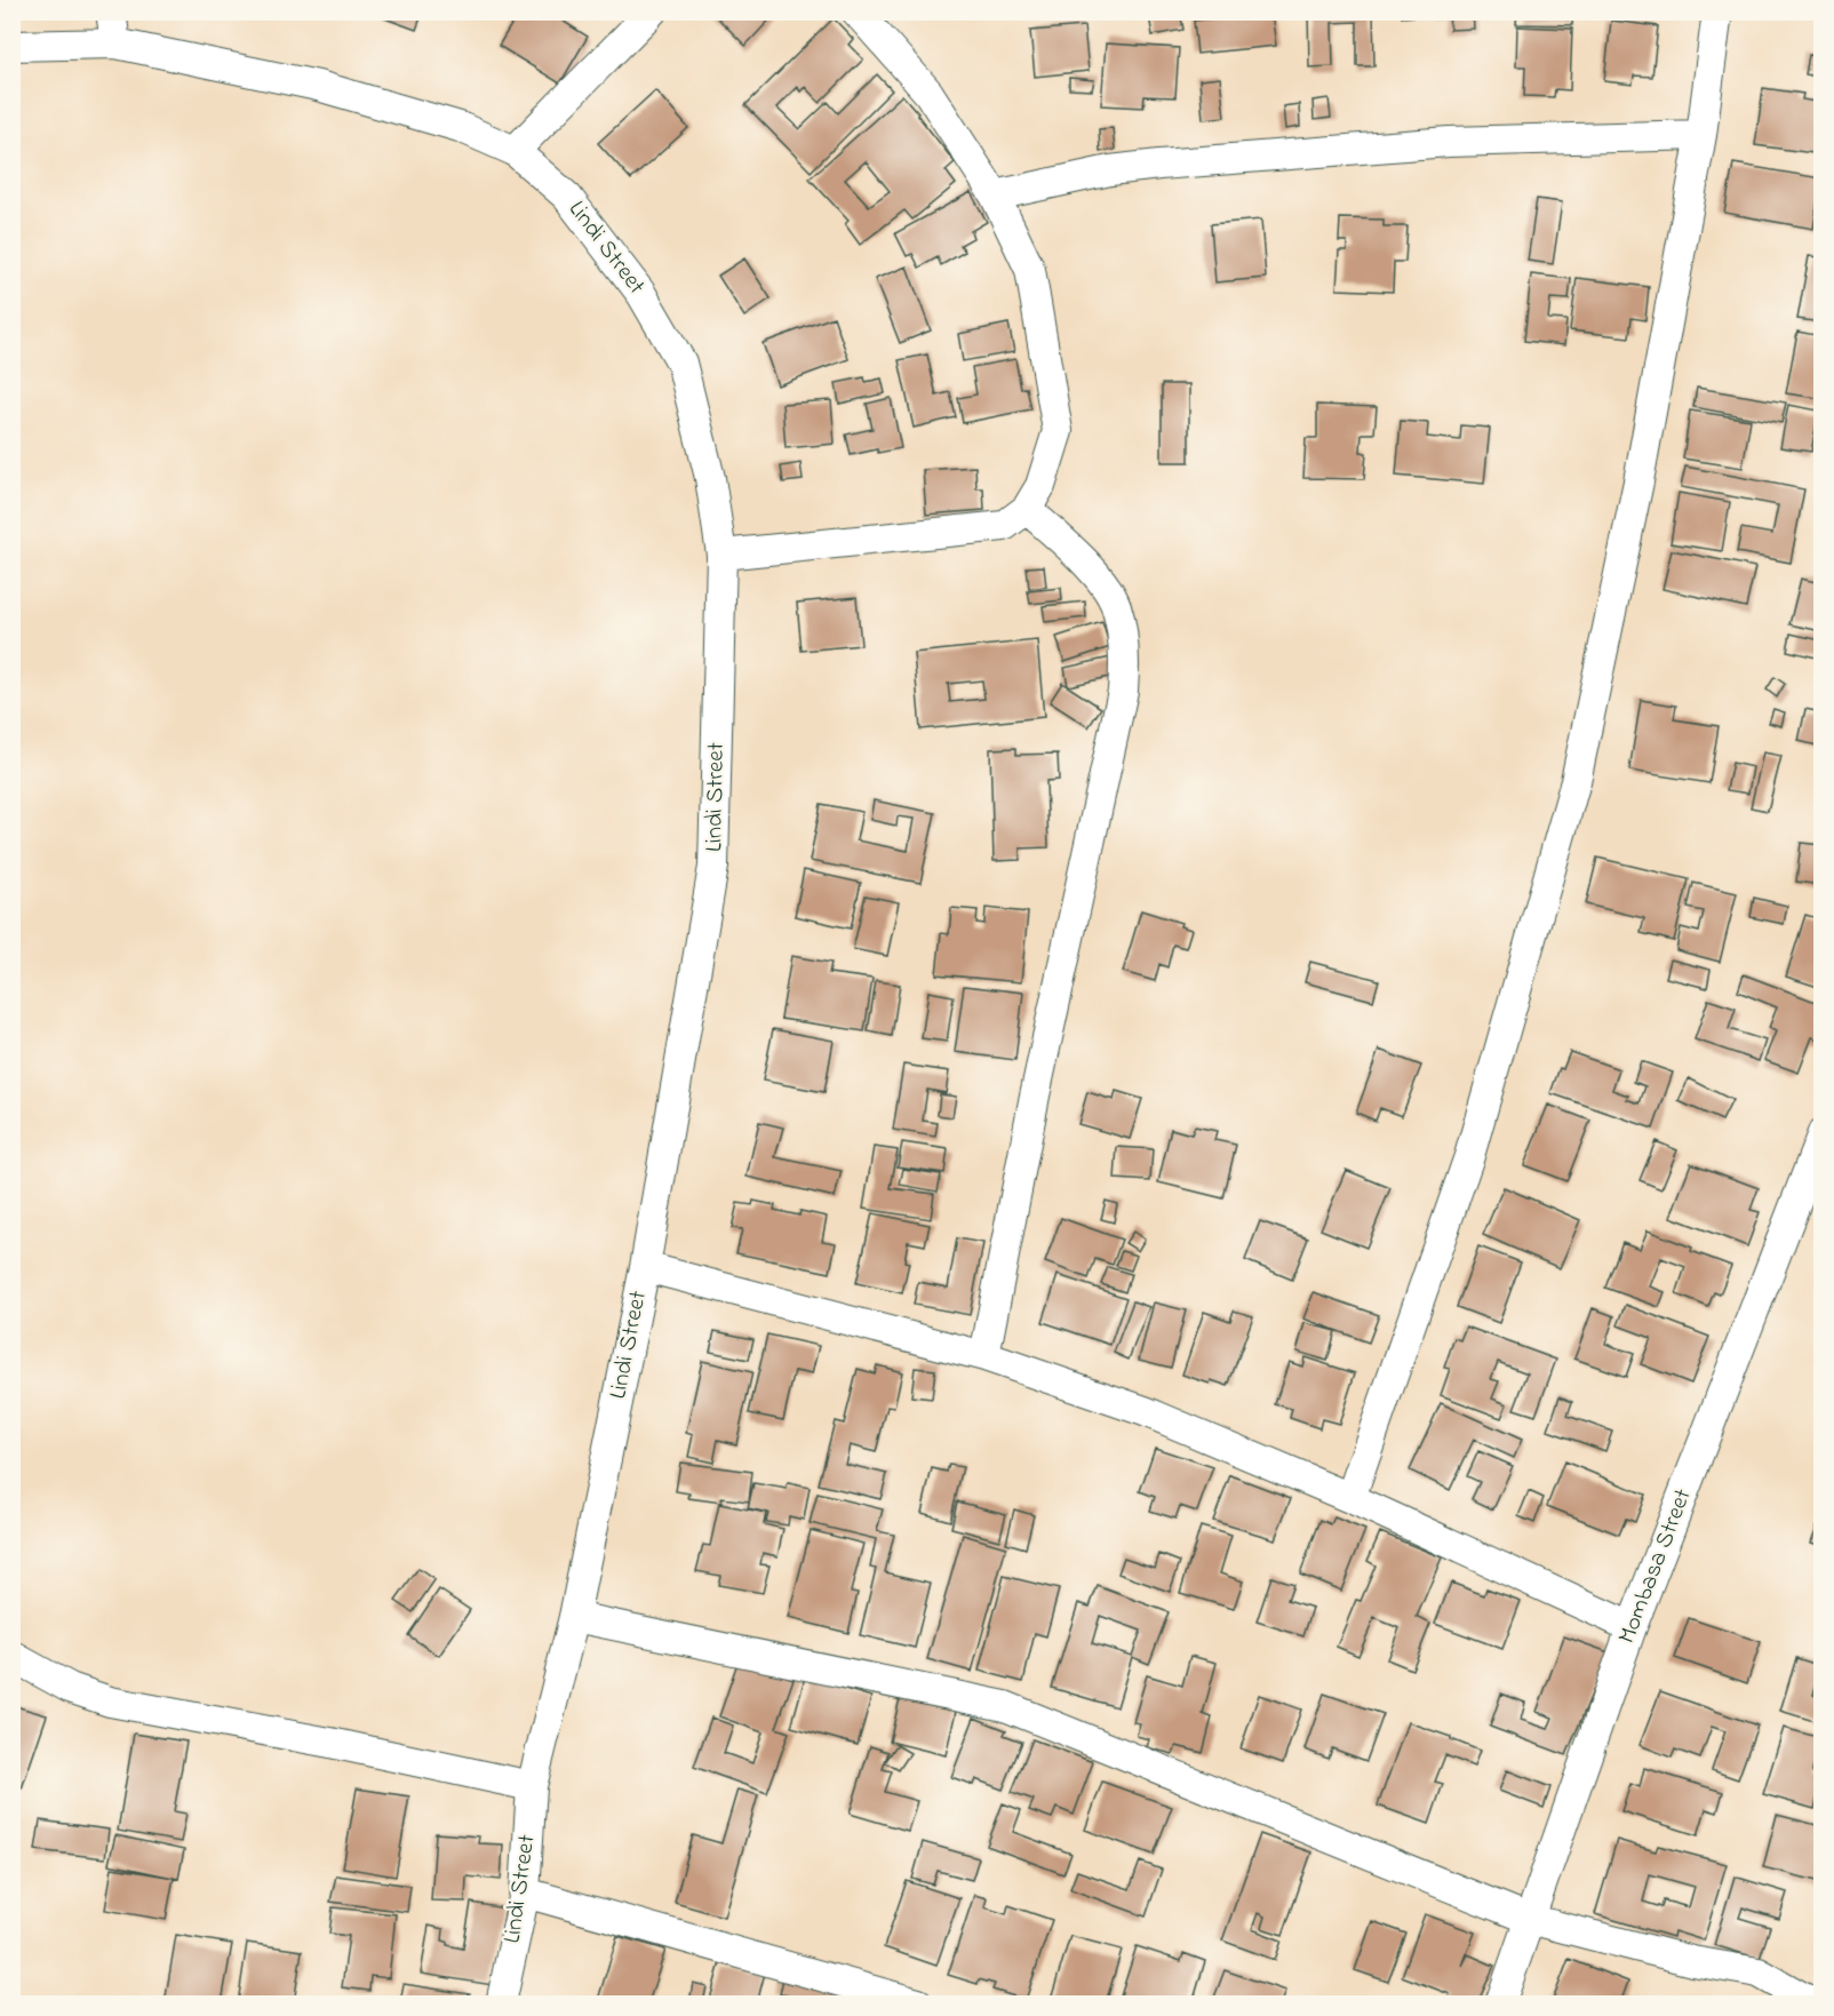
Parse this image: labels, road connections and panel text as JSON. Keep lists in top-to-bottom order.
{
  "streets": {
    "street": ["Lindi Street", "Mombasa Street"]
  }
}
